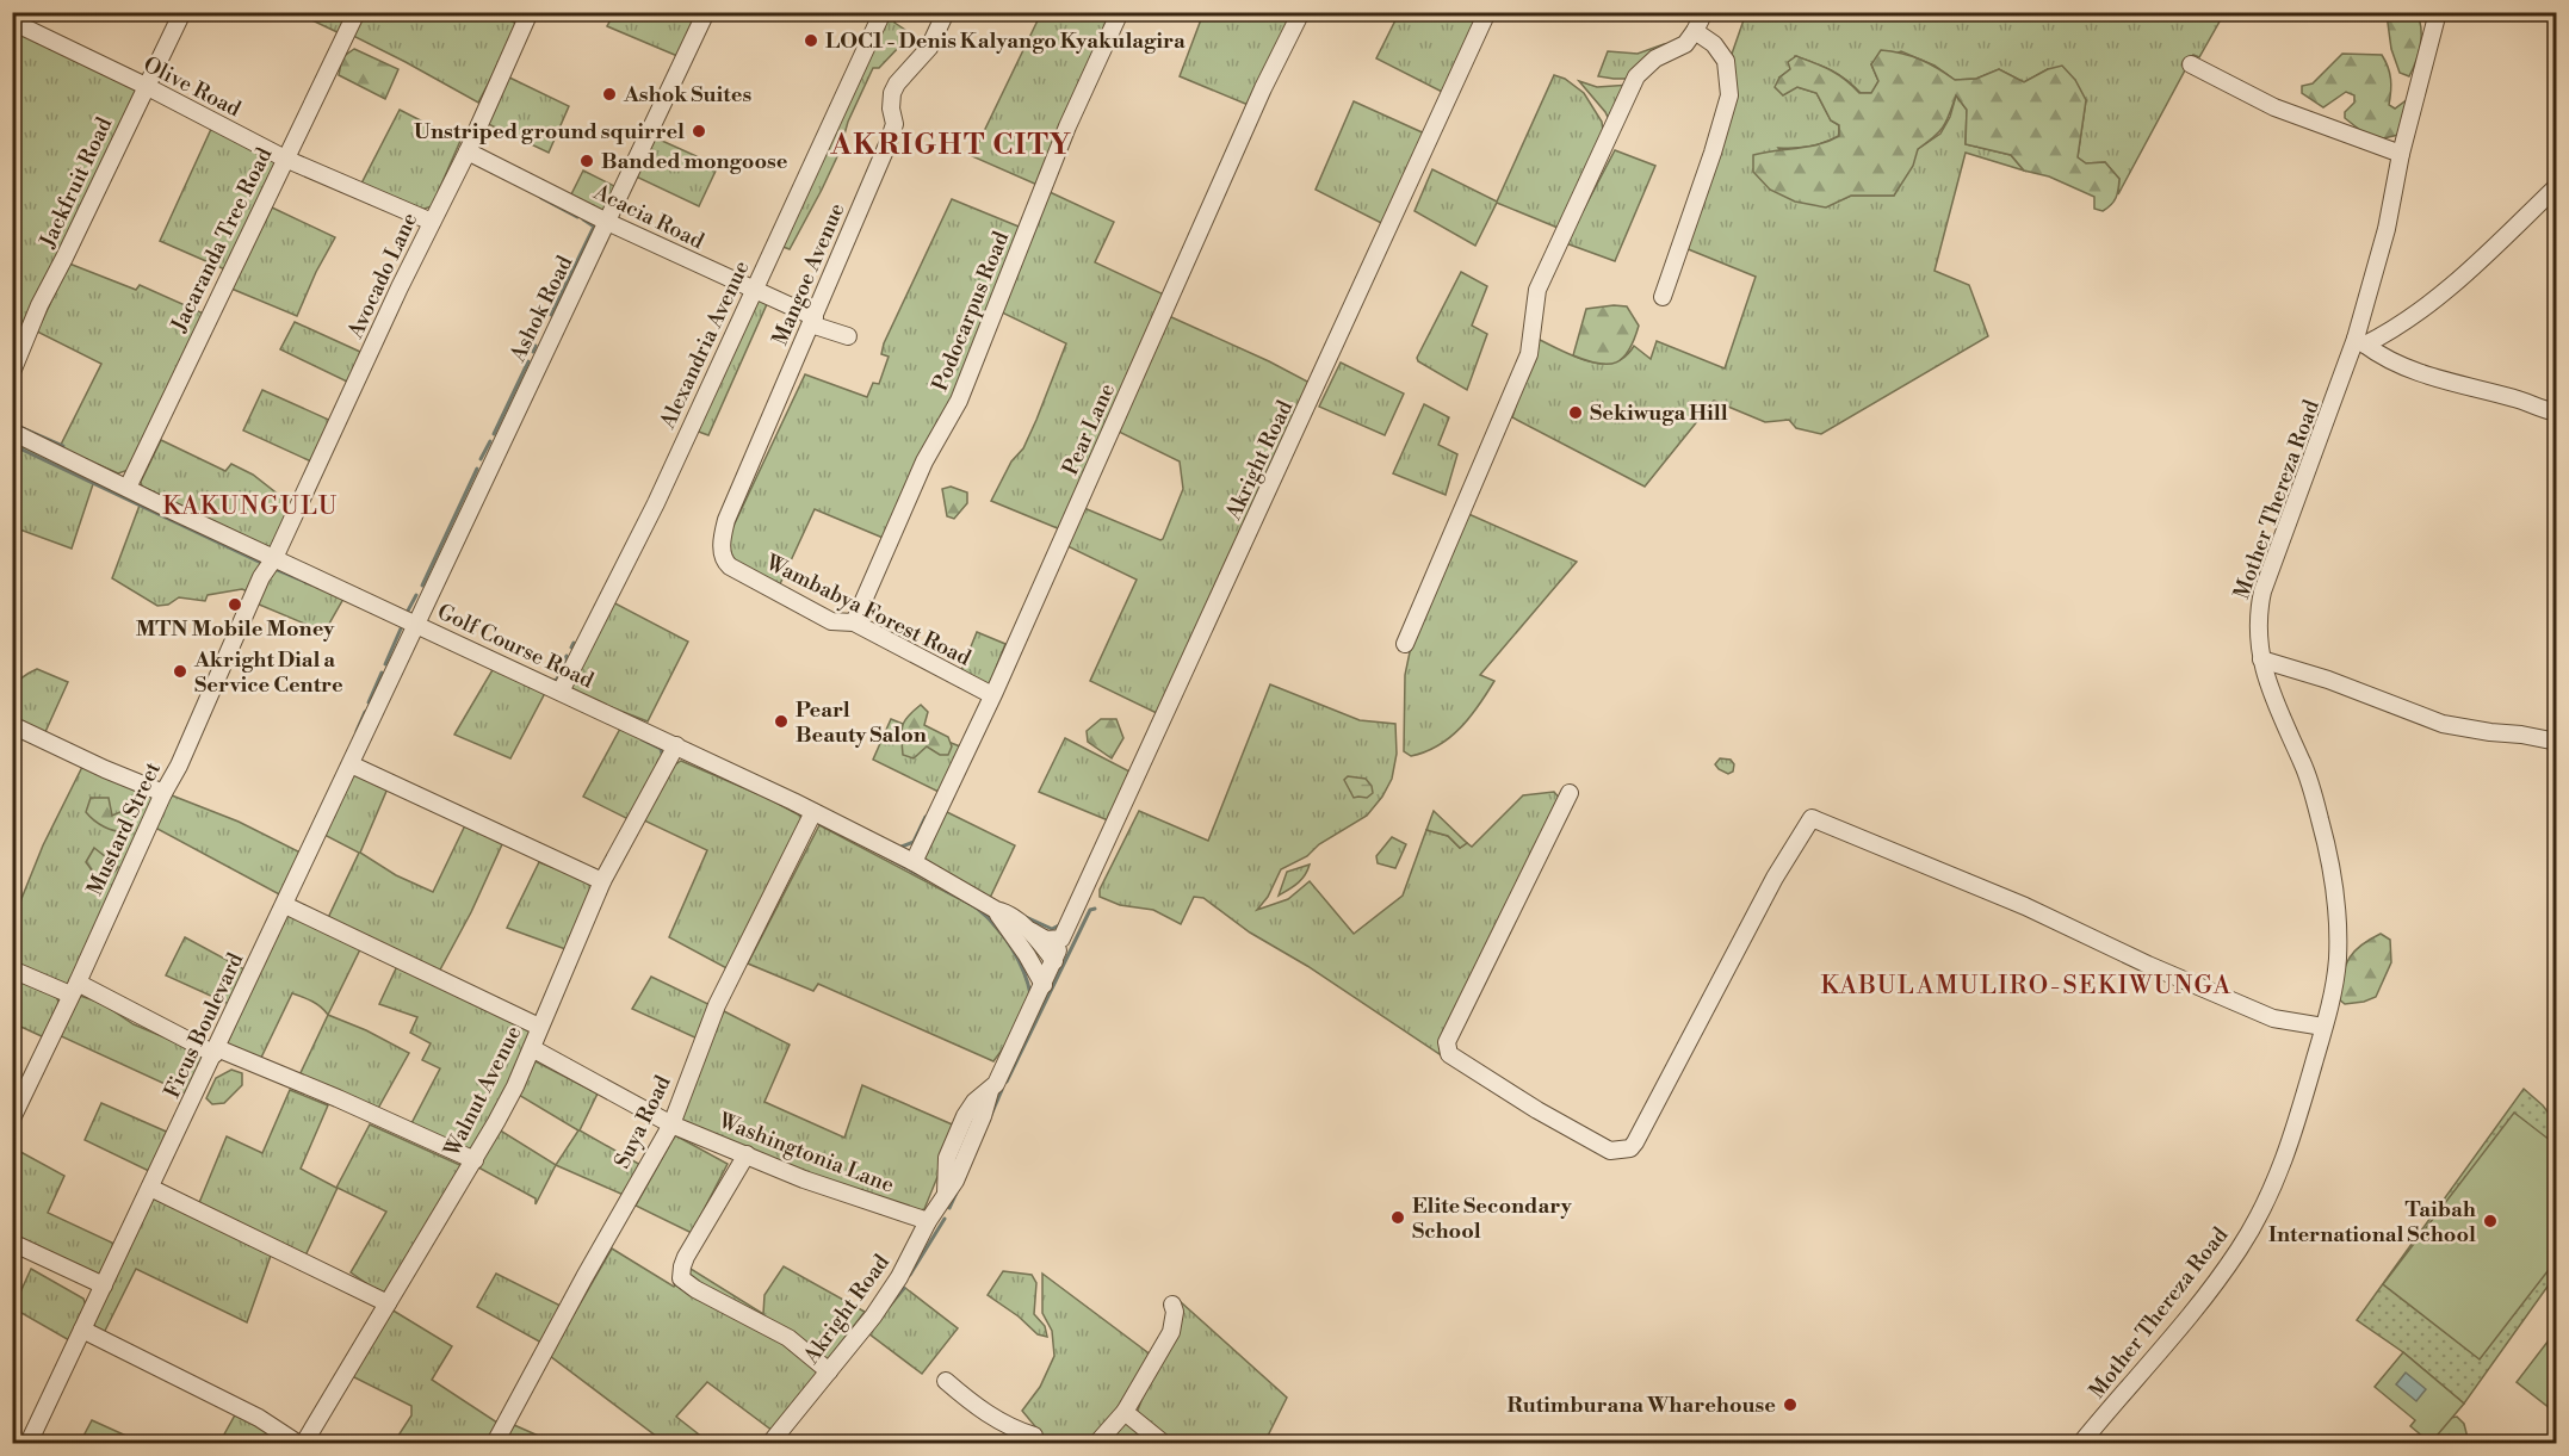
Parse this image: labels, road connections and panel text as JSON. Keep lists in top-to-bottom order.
{
  "streets": {
    "street": [
      "Olive Road",
      "Jackfruit Road",
      "Acacia Road",
      "Jacaranda Tree Road",
      "Mangoe Avenue",
      "Avocado Lane",
      "Ashok Road",
      "Podocarpus Road",
      "Alexandria Avenue",
      "Pear Lane",
      "Akright Road",
      "Mother Thereza Road",
      "Wambabya Forest Road",
      "Golf Course Road",
      "Mustard Street",
      "Ficus Boulevard",
      "Walnut Avenue",
      "Suya Road",
      "Washingtonia Lane"
    ]
  },
  "crossings": [
    ["Olive Road", "Jackfruit Road"],
    ["Olive Road", "Jacaranda Tree Road"],
    ["Olive Road", "Avocado Lane"],
    ["Acacia Road", "Mangoe Avenue"],
    ["Acacia Road", "Avocado Lane"],
    ["Acacia Road", "Ashok Road"],
    ["Acacia Road", "Alexandria Avenue"],
    ["Jacaranda Tree Road", "Golf Course Road"],
    ["Mangoe Avenue", "Wambabya Forest Road"],
    ["Avocado Lane", "Golf Course Road"],
    ["Avocado Lane", "Mustard Street"],
    ["Ashok Road", "Golf Course Road"],
    ["Ashok Road", "Ficus Boulevard"],
    ["Podocarpus Road", "Wambabya Forest Road"],
    ["Alexandria Avenue", "Golf Course Road"],
    ["Pear Lane", "Wambabya Forest Road"],
    ["Pear Lane", "Golf Course Road"],
    ["Akright Road", "Golf Course Road"],
    ["Akright Road", "Washingtonia Lane"],
    ["Golf Course Road", "Mustard Street"],
    ["Golf Course Road", "Ficus Boulevard"],
    ["Golf Course Road", "Walnut Avenue"],
    ["Golf Course Road", "Suya Road"],
    ["Walnut Avenue", "Washingtonia Lane"],
    ["Suya Road", "Washingtonia Lane"]
  ],
  "districts": ["AKRIGHT CITY", "KAKUNGULU", "KABULAMULIRO-SEKIWUNGA"],
  "places": [
    "LOC1 - Denis Kalyango Kyakulagira",
    "Ashok Suites",
    "Unstriped ground squirrel",
    "Banded mongoose",
    "Sekiwuga Hill",
    "MTN Mobile Money",
    "Akright Dial a Service Centre",
    "Pearl Beauty Salon",
    "Elite Secondary School",
    "Taibah International School",
    "Rutimburana Wharehouse"
  ]
}
